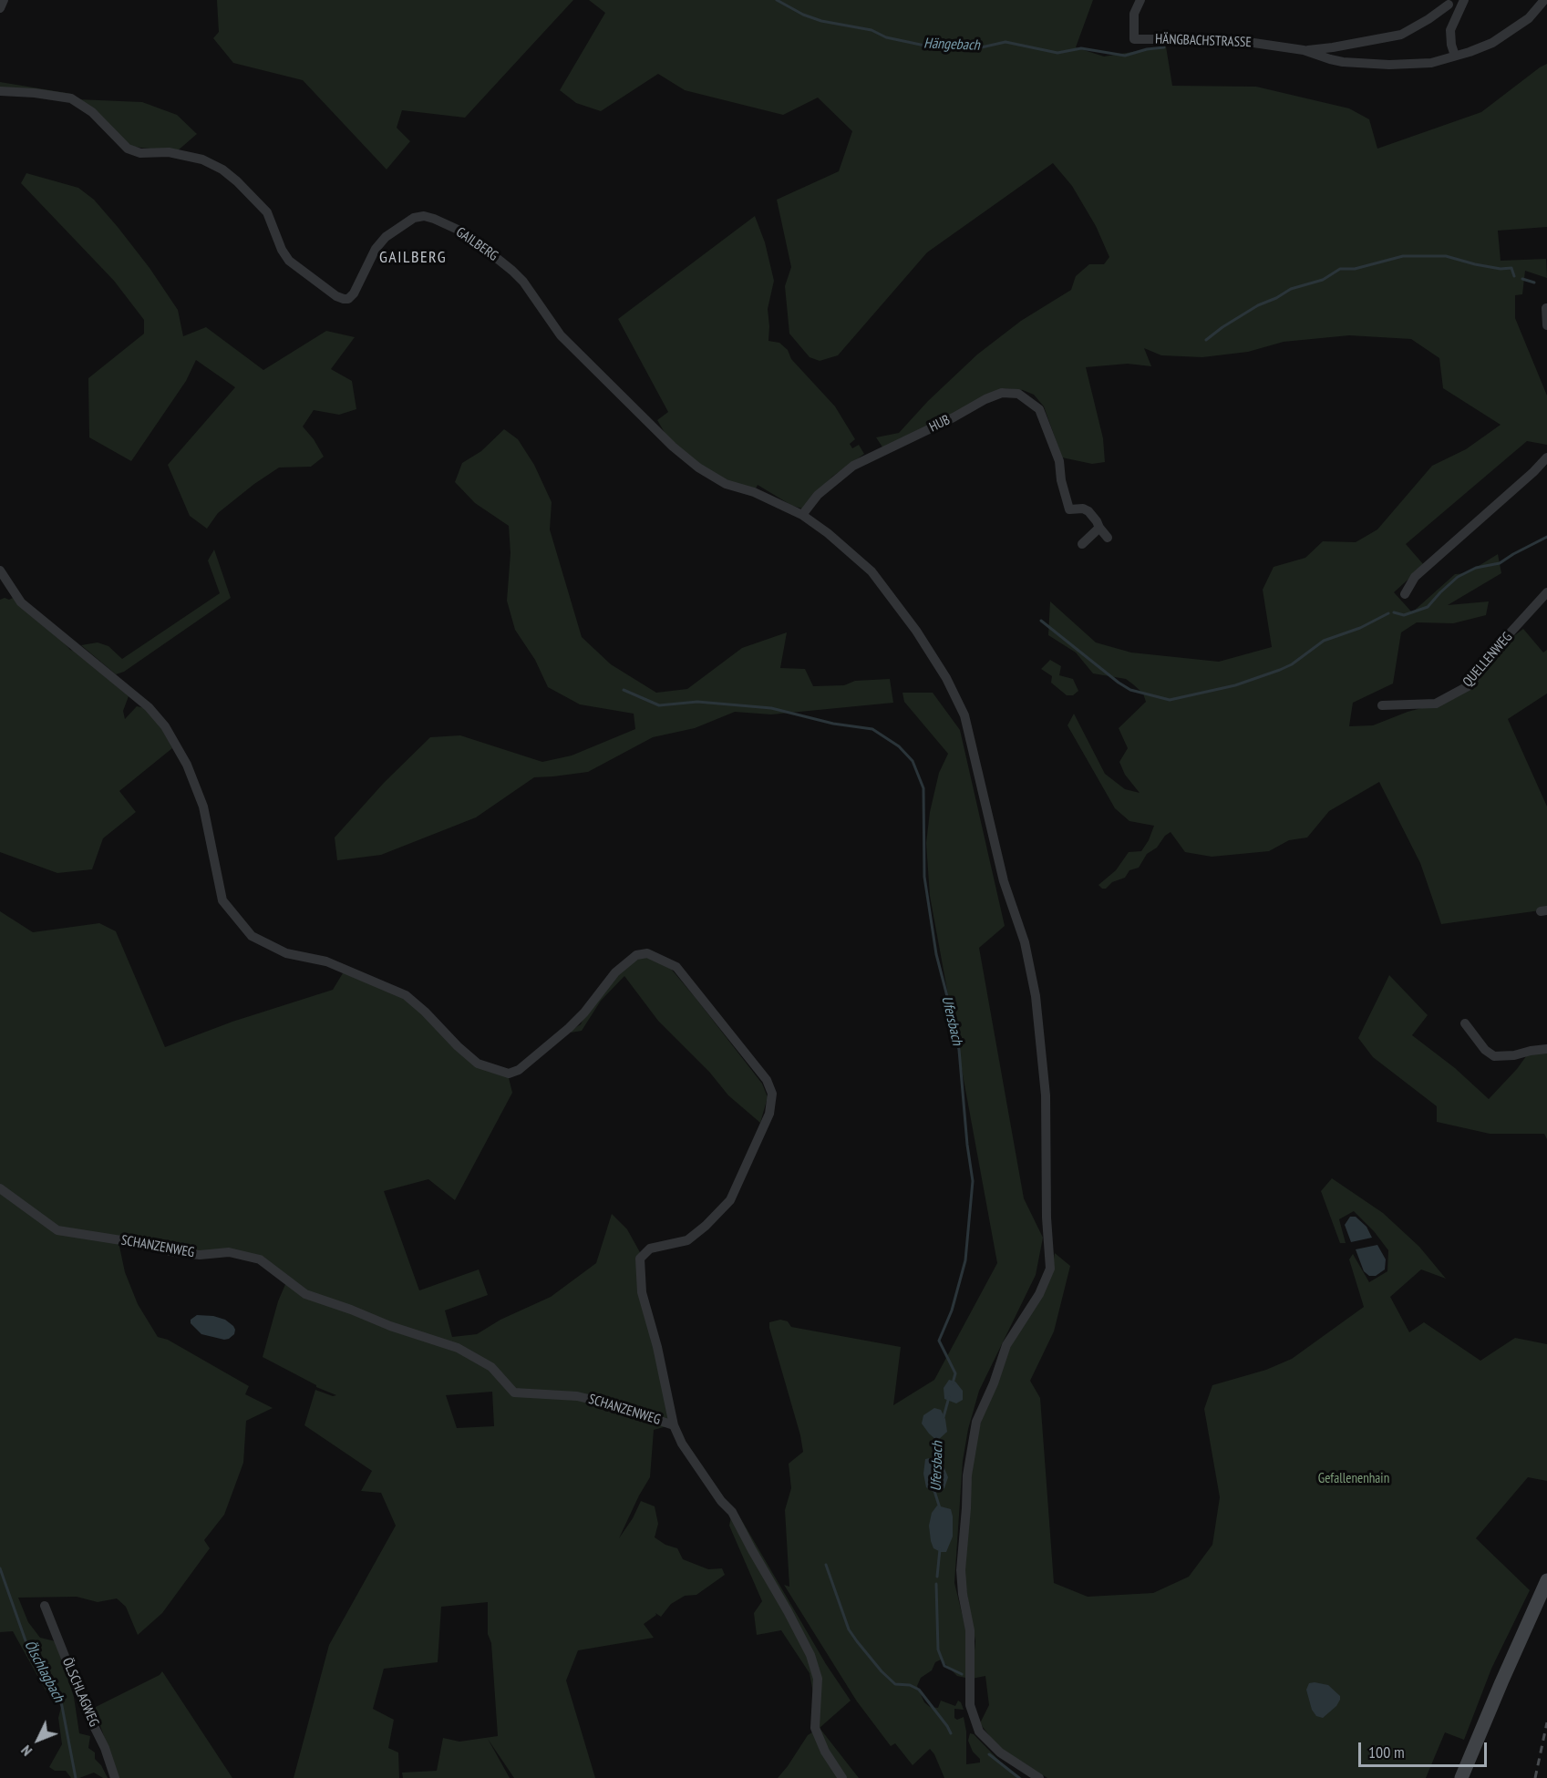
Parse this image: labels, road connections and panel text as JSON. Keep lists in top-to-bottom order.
{
  "streets": {
    "street": [
      "HÄNGBACHSTRASSE",
      "GAILBERG",
      "HUB",
      "QUELLENWEG",
      "SCHANZENWEG",
      "ÖLSCHLAGWEG"
    ]
  },
  "crossings": [
    ["GAILBERG", "HUB"]
  ],
  "districts": ["GAILBERG"],
  "water": ["Hängebach", "Ufersbach", "Ölschlagbach"],
  "parks": ["Gefallenenhain"],
  "scale_bar": "100 m",
  "north": "bottom left"
}
